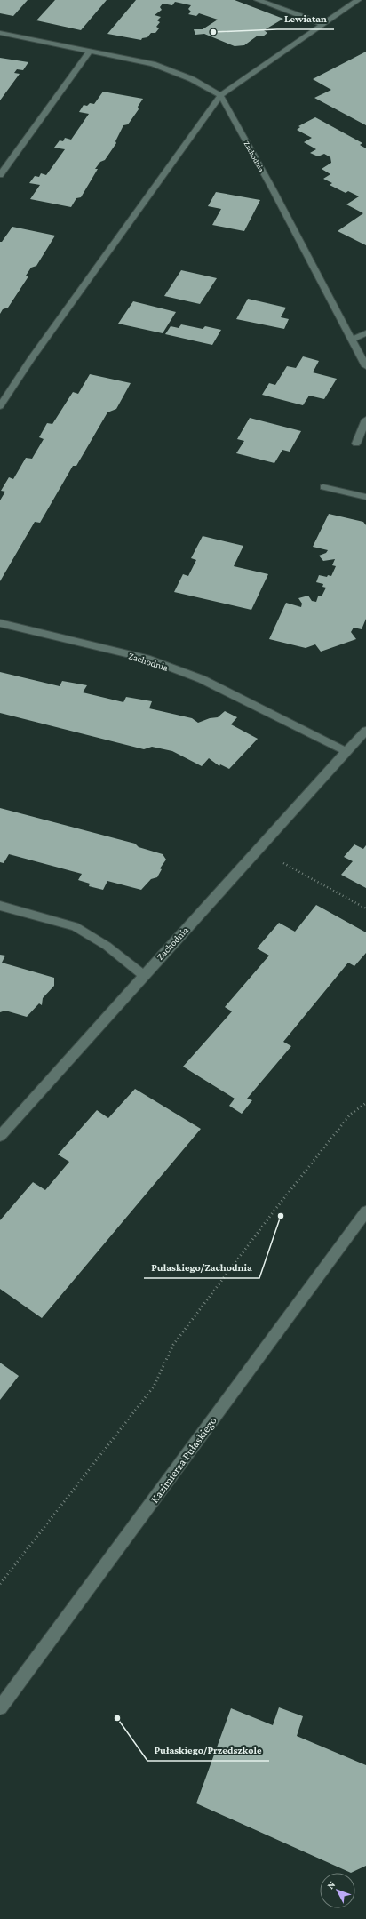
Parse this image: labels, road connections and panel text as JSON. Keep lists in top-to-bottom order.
{
  "streets": {
    "street": ["Zachodnia", "Kazimierza Pułaskiego"]
  },
  "places": ["Lewiatan", "Pułaskiego/Zachodnia", "Pułaskiego/Przedszkole"],
  "north": "top left"
}
